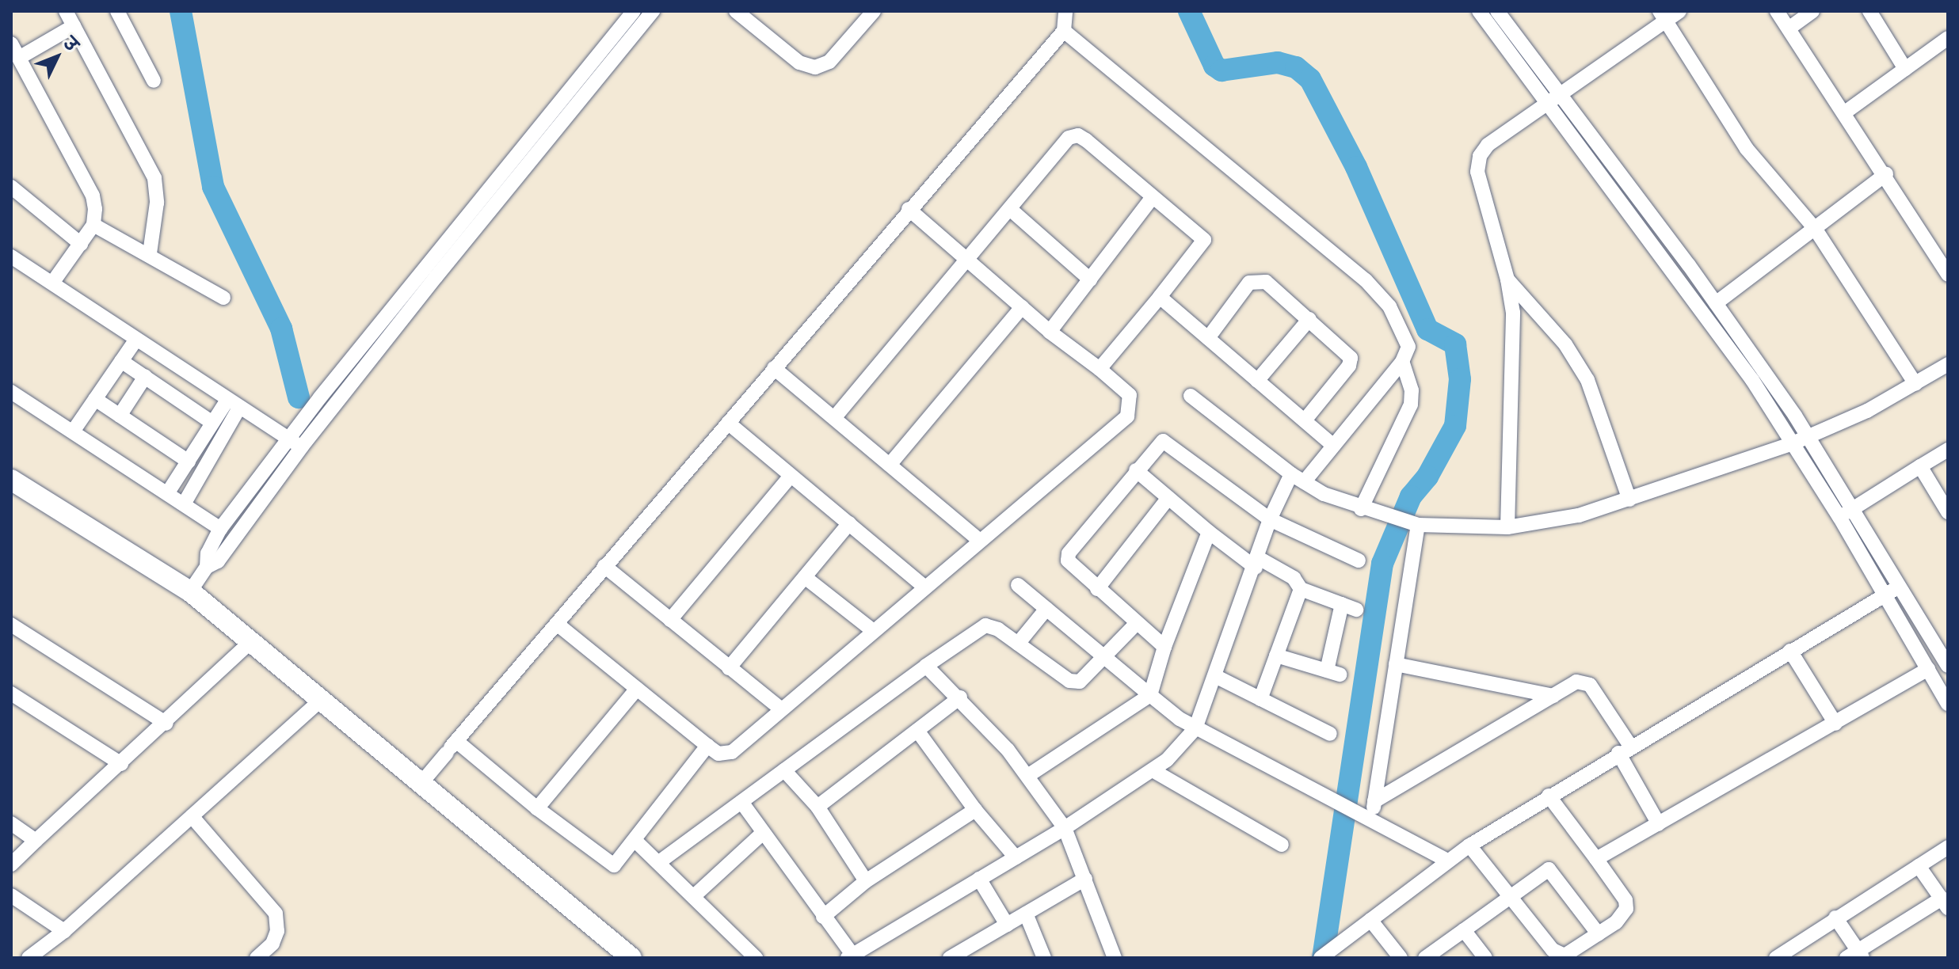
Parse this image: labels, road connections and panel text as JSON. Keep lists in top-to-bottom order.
{
  "north": "top right"
}
